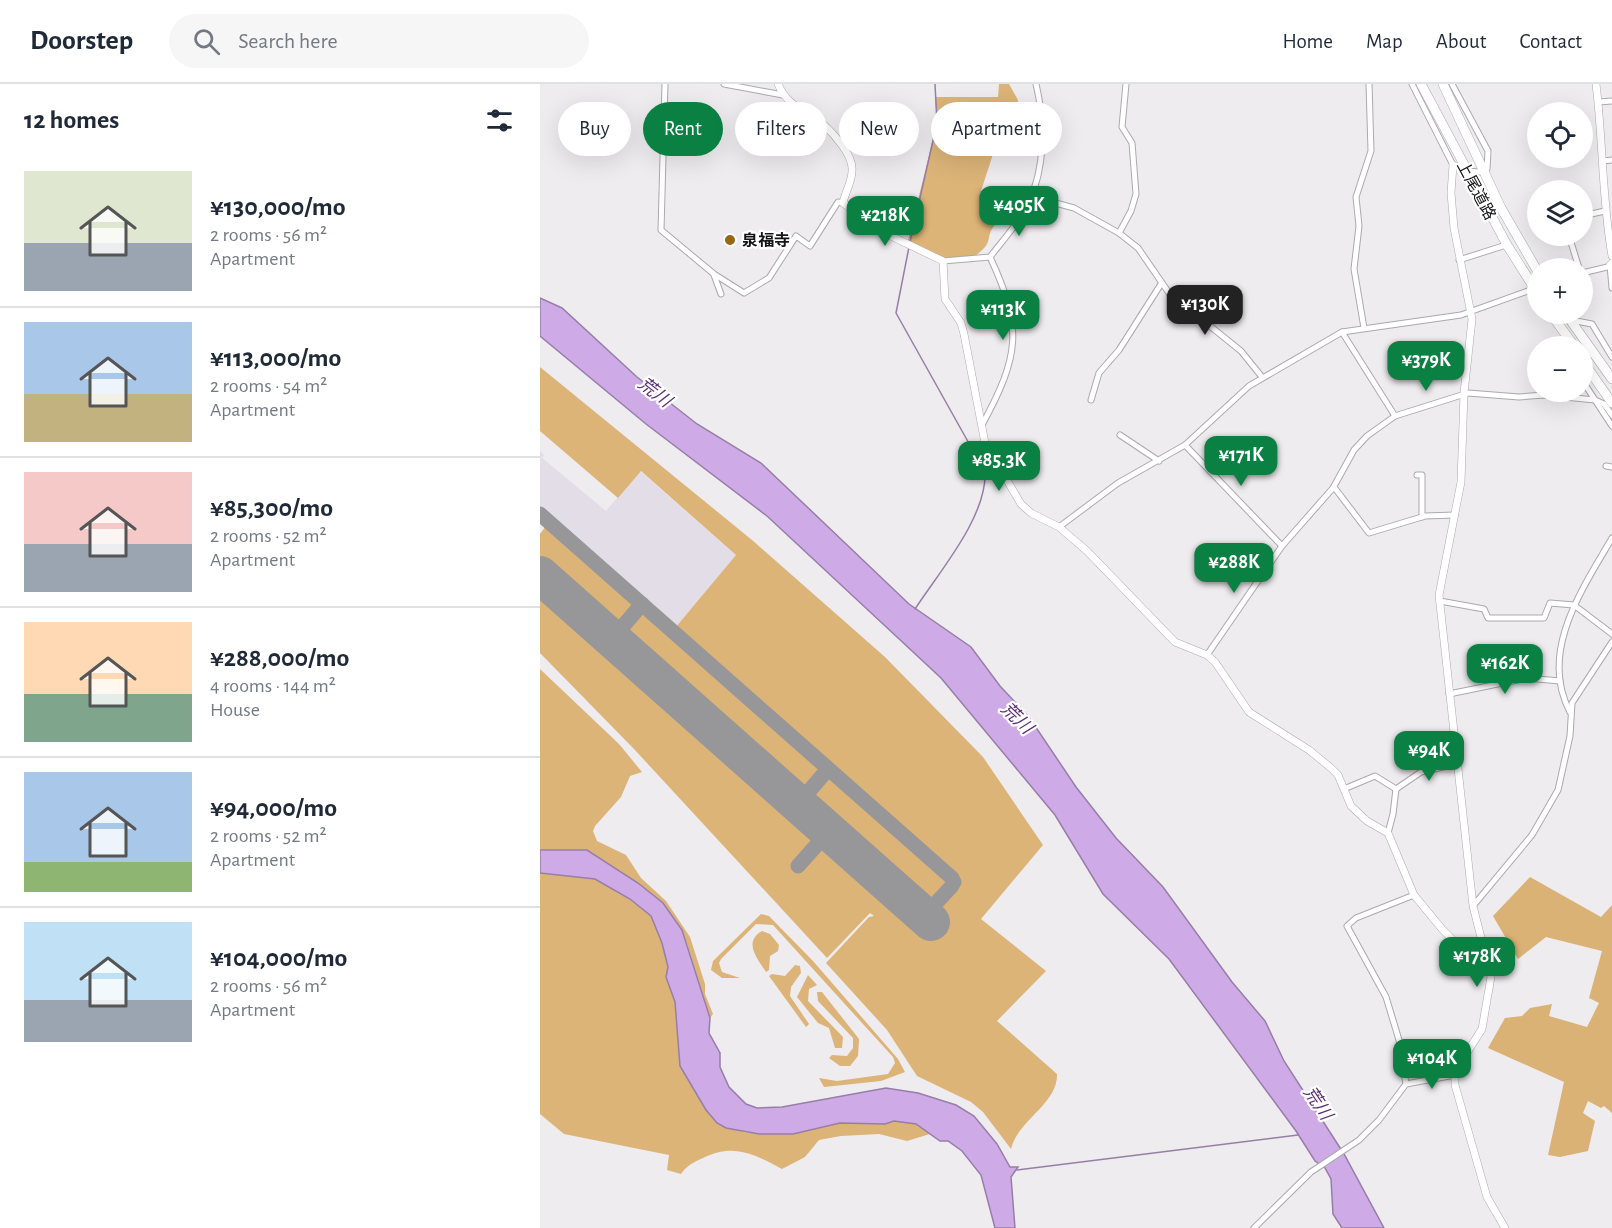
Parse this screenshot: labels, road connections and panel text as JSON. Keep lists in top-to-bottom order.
{
  "streets": {
    "highway": ["上尾道路"]
  },
  "water": ["荒川"],
  "places": ["泉福寺"],
  "page": {
    "header": "Doorstep",
    "search": "Search here",
    "nav": [
      "Home",
      "Map",
      "About",
      "Contact"
    ],
    "heading": "12 homes",
    "map_buttons": ["+", "−"],
    "chip": [
      "Buy",
      "Rent",
      "Filters",
      "New",
      "Apartment"
    ],
    "list": [
      {
        "name": "¥130,000/mo",
        "note": "2 rooms · 56 m² · Apartment"
      },
      {
        "name": "¥113,000/mo",
        "note": "2 rooms · 54 m² · Apartment"
      },
      {
        "name": "¥85,300/mo",
        "note": "2 rooms · 52 m² · Apartment"
      },
      {
        "name": "¥288,000/mo",
        "note": "4 rooms · 144 m² · House"
      },
      {
        "name": "¥94,000/mo",
        "note": "2 rooms · 52 m² · Apartment"
      },
      {
        "name": "¥104,000/mo",
        "note": "2 rooms · 56 m² · Apartment"
      }
    ],
    "price": [
      "¥405K",
      "¥218K",
      "¥130K",
      "¥113K",
      "¥379K",
      "¥171K",
      "¥85.3K",
      "¥288K",
      "¥162K",
      "¥94K",
      "¥178K",
      "¥104K"
    ]
  }
}
